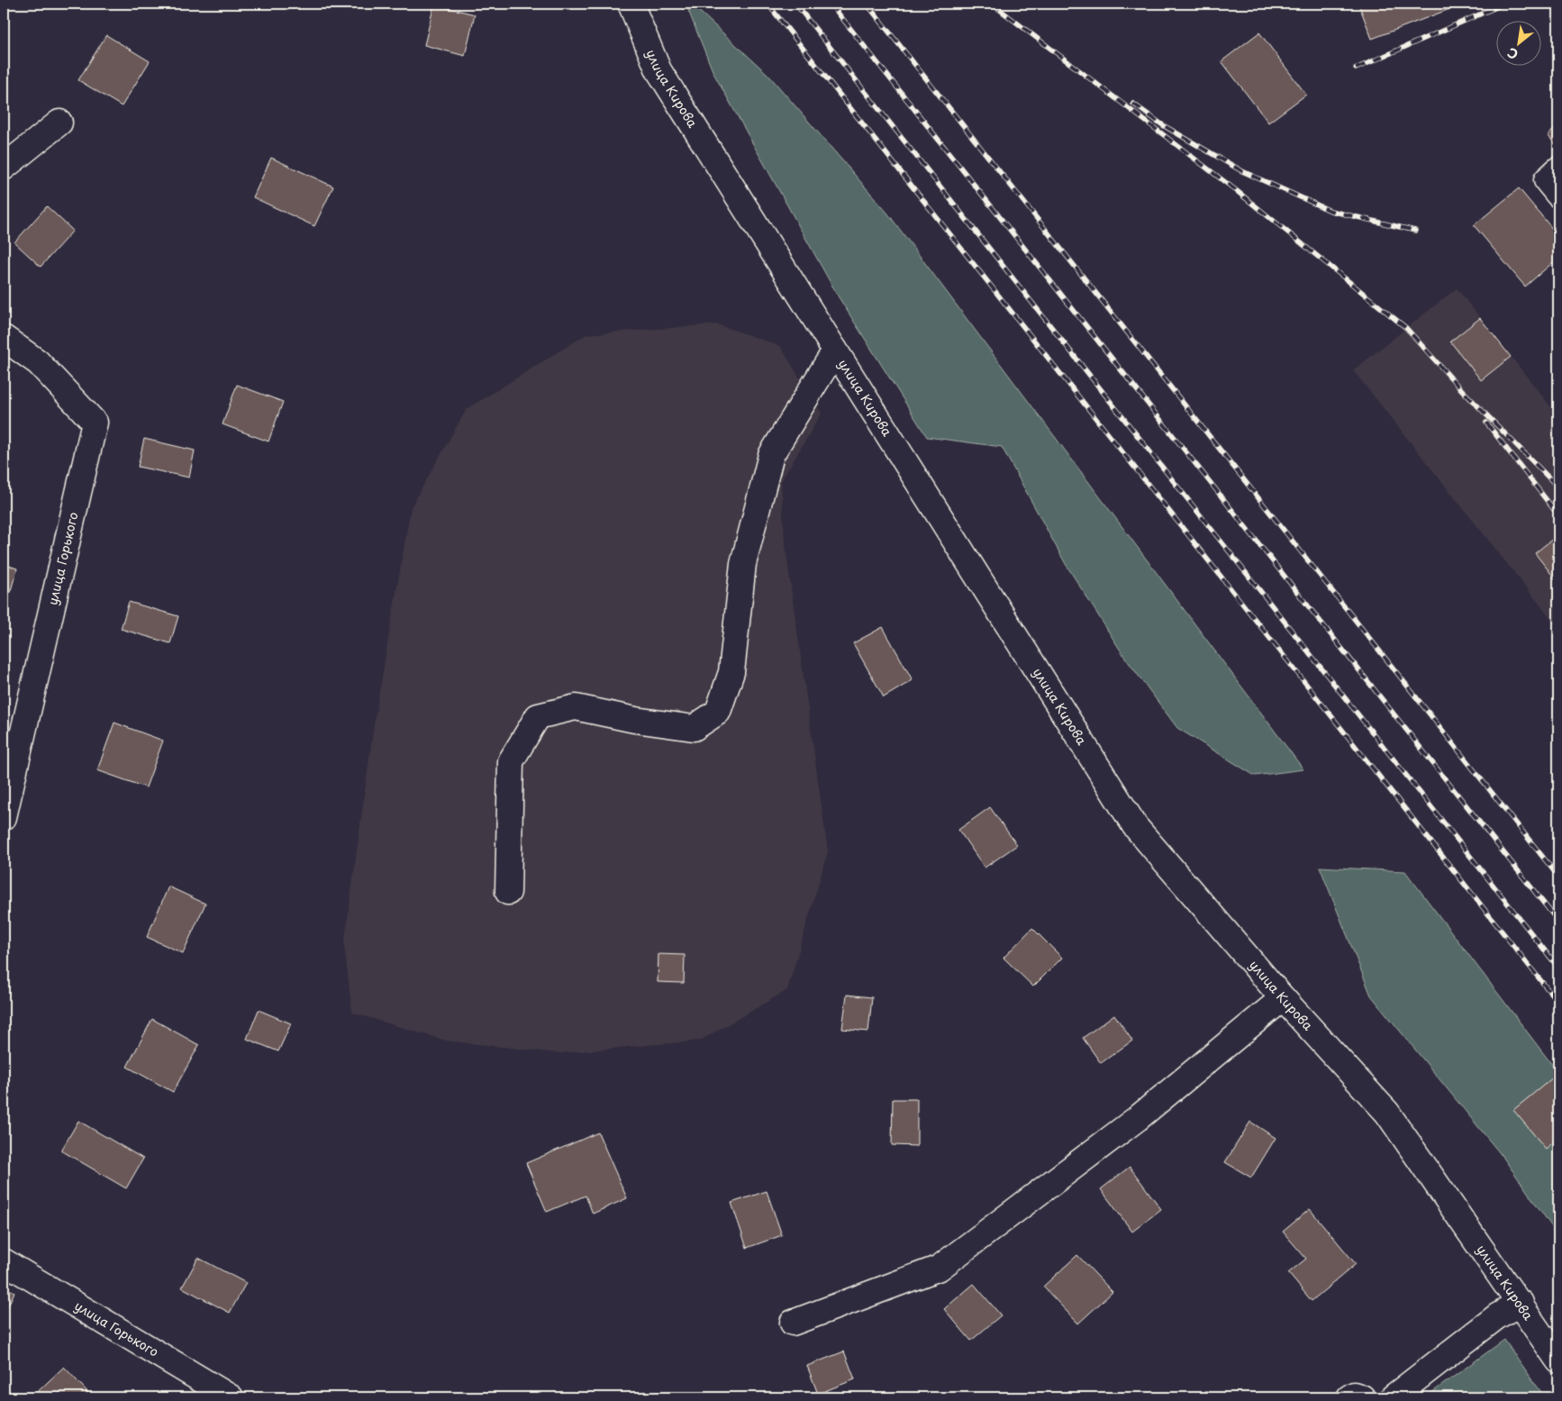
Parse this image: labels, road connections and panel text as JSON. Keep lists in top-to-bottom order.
{
  "streets": {
    "street": ["улица Кирова", "улица Горького"]
  },
  "north": "bottom left"
}
